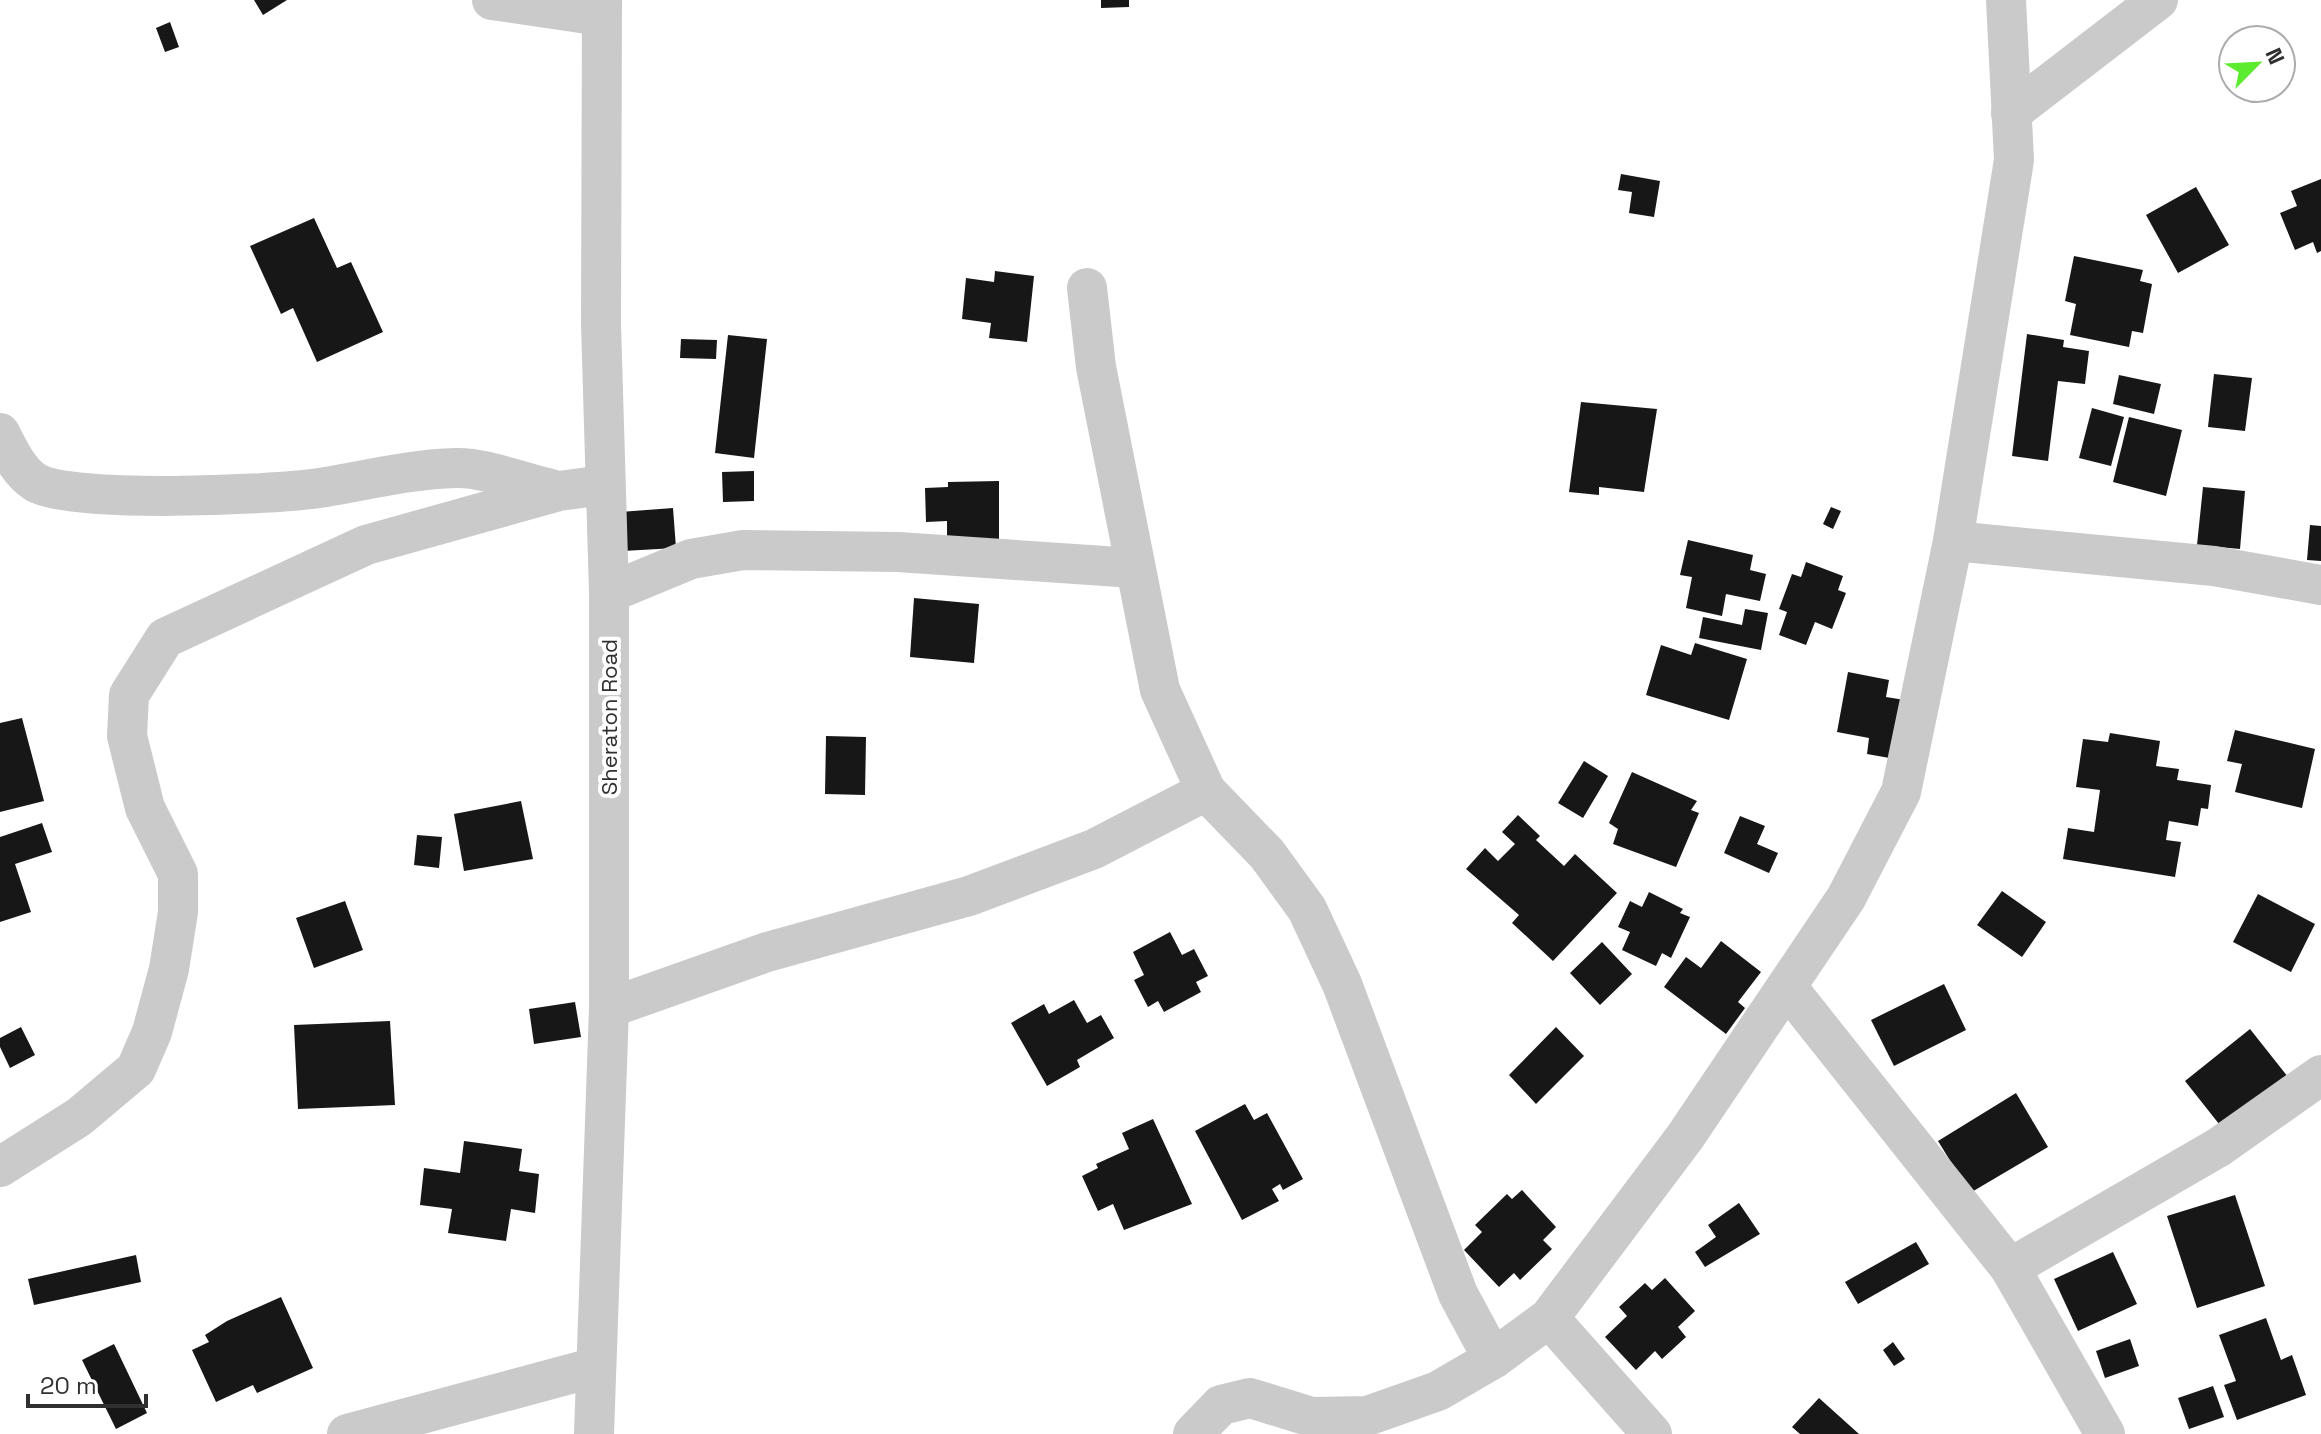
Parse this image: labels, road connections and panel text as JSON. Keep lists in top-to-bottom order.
{
  "streets": {
    "street": ["Sheraton Road"]
  },
  "scale_bar": "20 m",
  "north": "top right"
}
